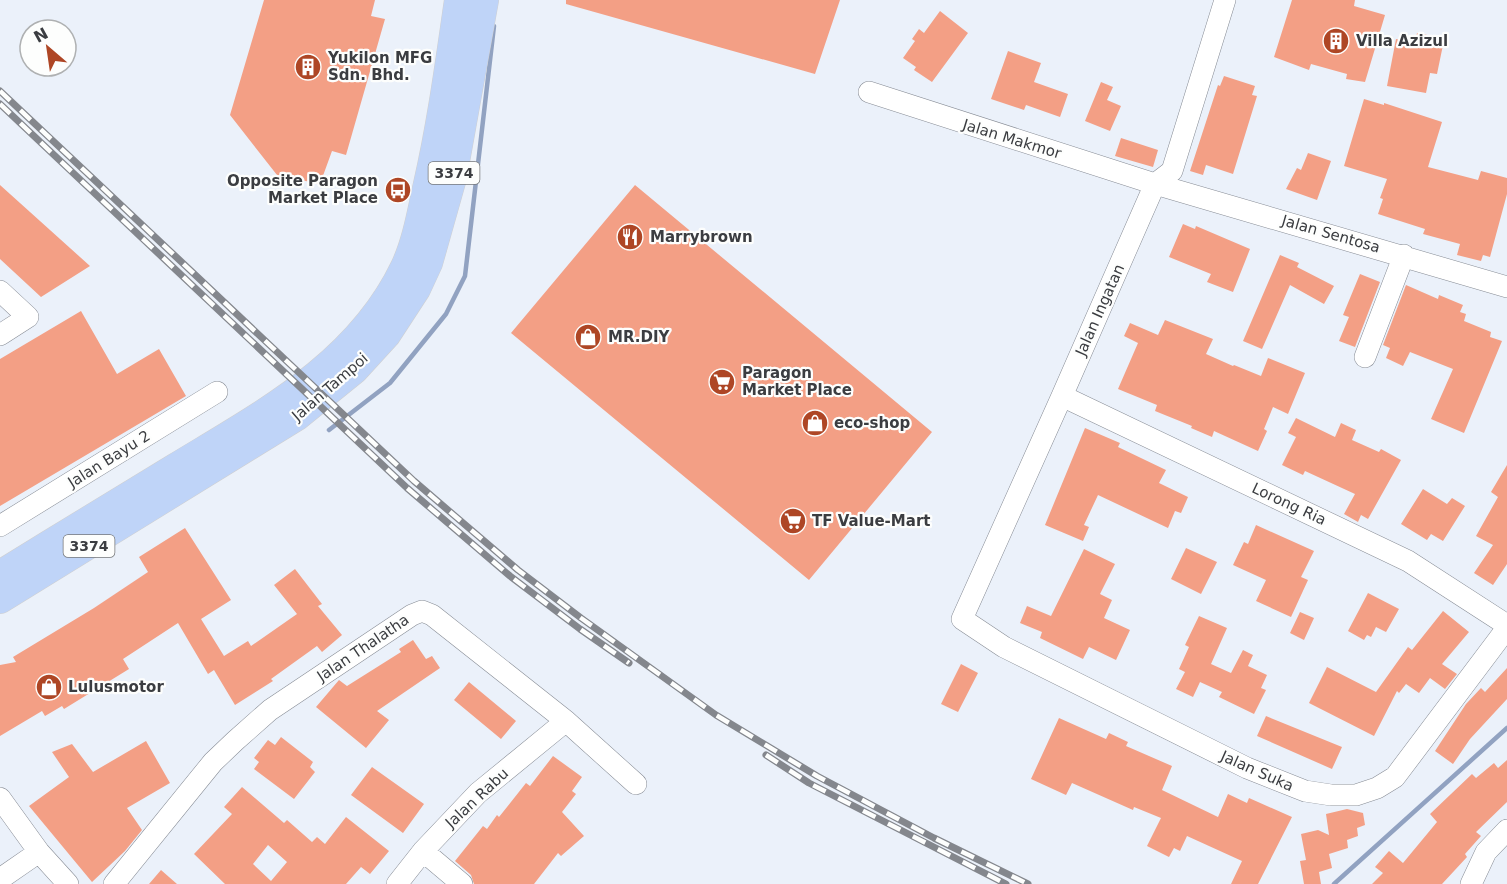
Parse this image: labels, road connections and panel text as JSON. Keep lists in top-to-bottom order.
{
  "streets": {
    "main road": ["3374", "Jalan Tampoi"],
    "street": [
      "Jalan Makmor",
      "Jalan Sentosa",
      "Jalan Ingatan",
      "Jalan Bayu 2",
      "Lorong Ria",
      "Jalan Thalatha",
      "Jalan Suka",
      "Jalan Rabu"
    ]
  },
  "crossings": [
    ["Jalan Makmor", "Jalan Sentosa"],
    ["Jalan Makmor", "Jalan Ingatan"],
    ["Jalan Sentosa", "Jalan Ingatan"],
    ["Jalan Ingatan", "Lorong Ria"],
    ["Jalan Ingatan", "Jalan Suka"],
    ["Lorong Ria", "Jalan Suka"],
    ["Jalan Thalatha", "Jalan Rabu"]
  ],
  "places": {
    "building": ["Villa Azizul", "Yukilon MFG Sdn. Bhd."],
    "bus stop": ["Opposite Paragon Market Place"],
    "restaurant": ["Marrybrown"],
    "shop": ["MR.DIY", "eco-shop", "Lulusmotor"],
    "supermarket": ["Paragon Market Place", "TF Value-Mart"]
  },
  "north": "top left"
}
